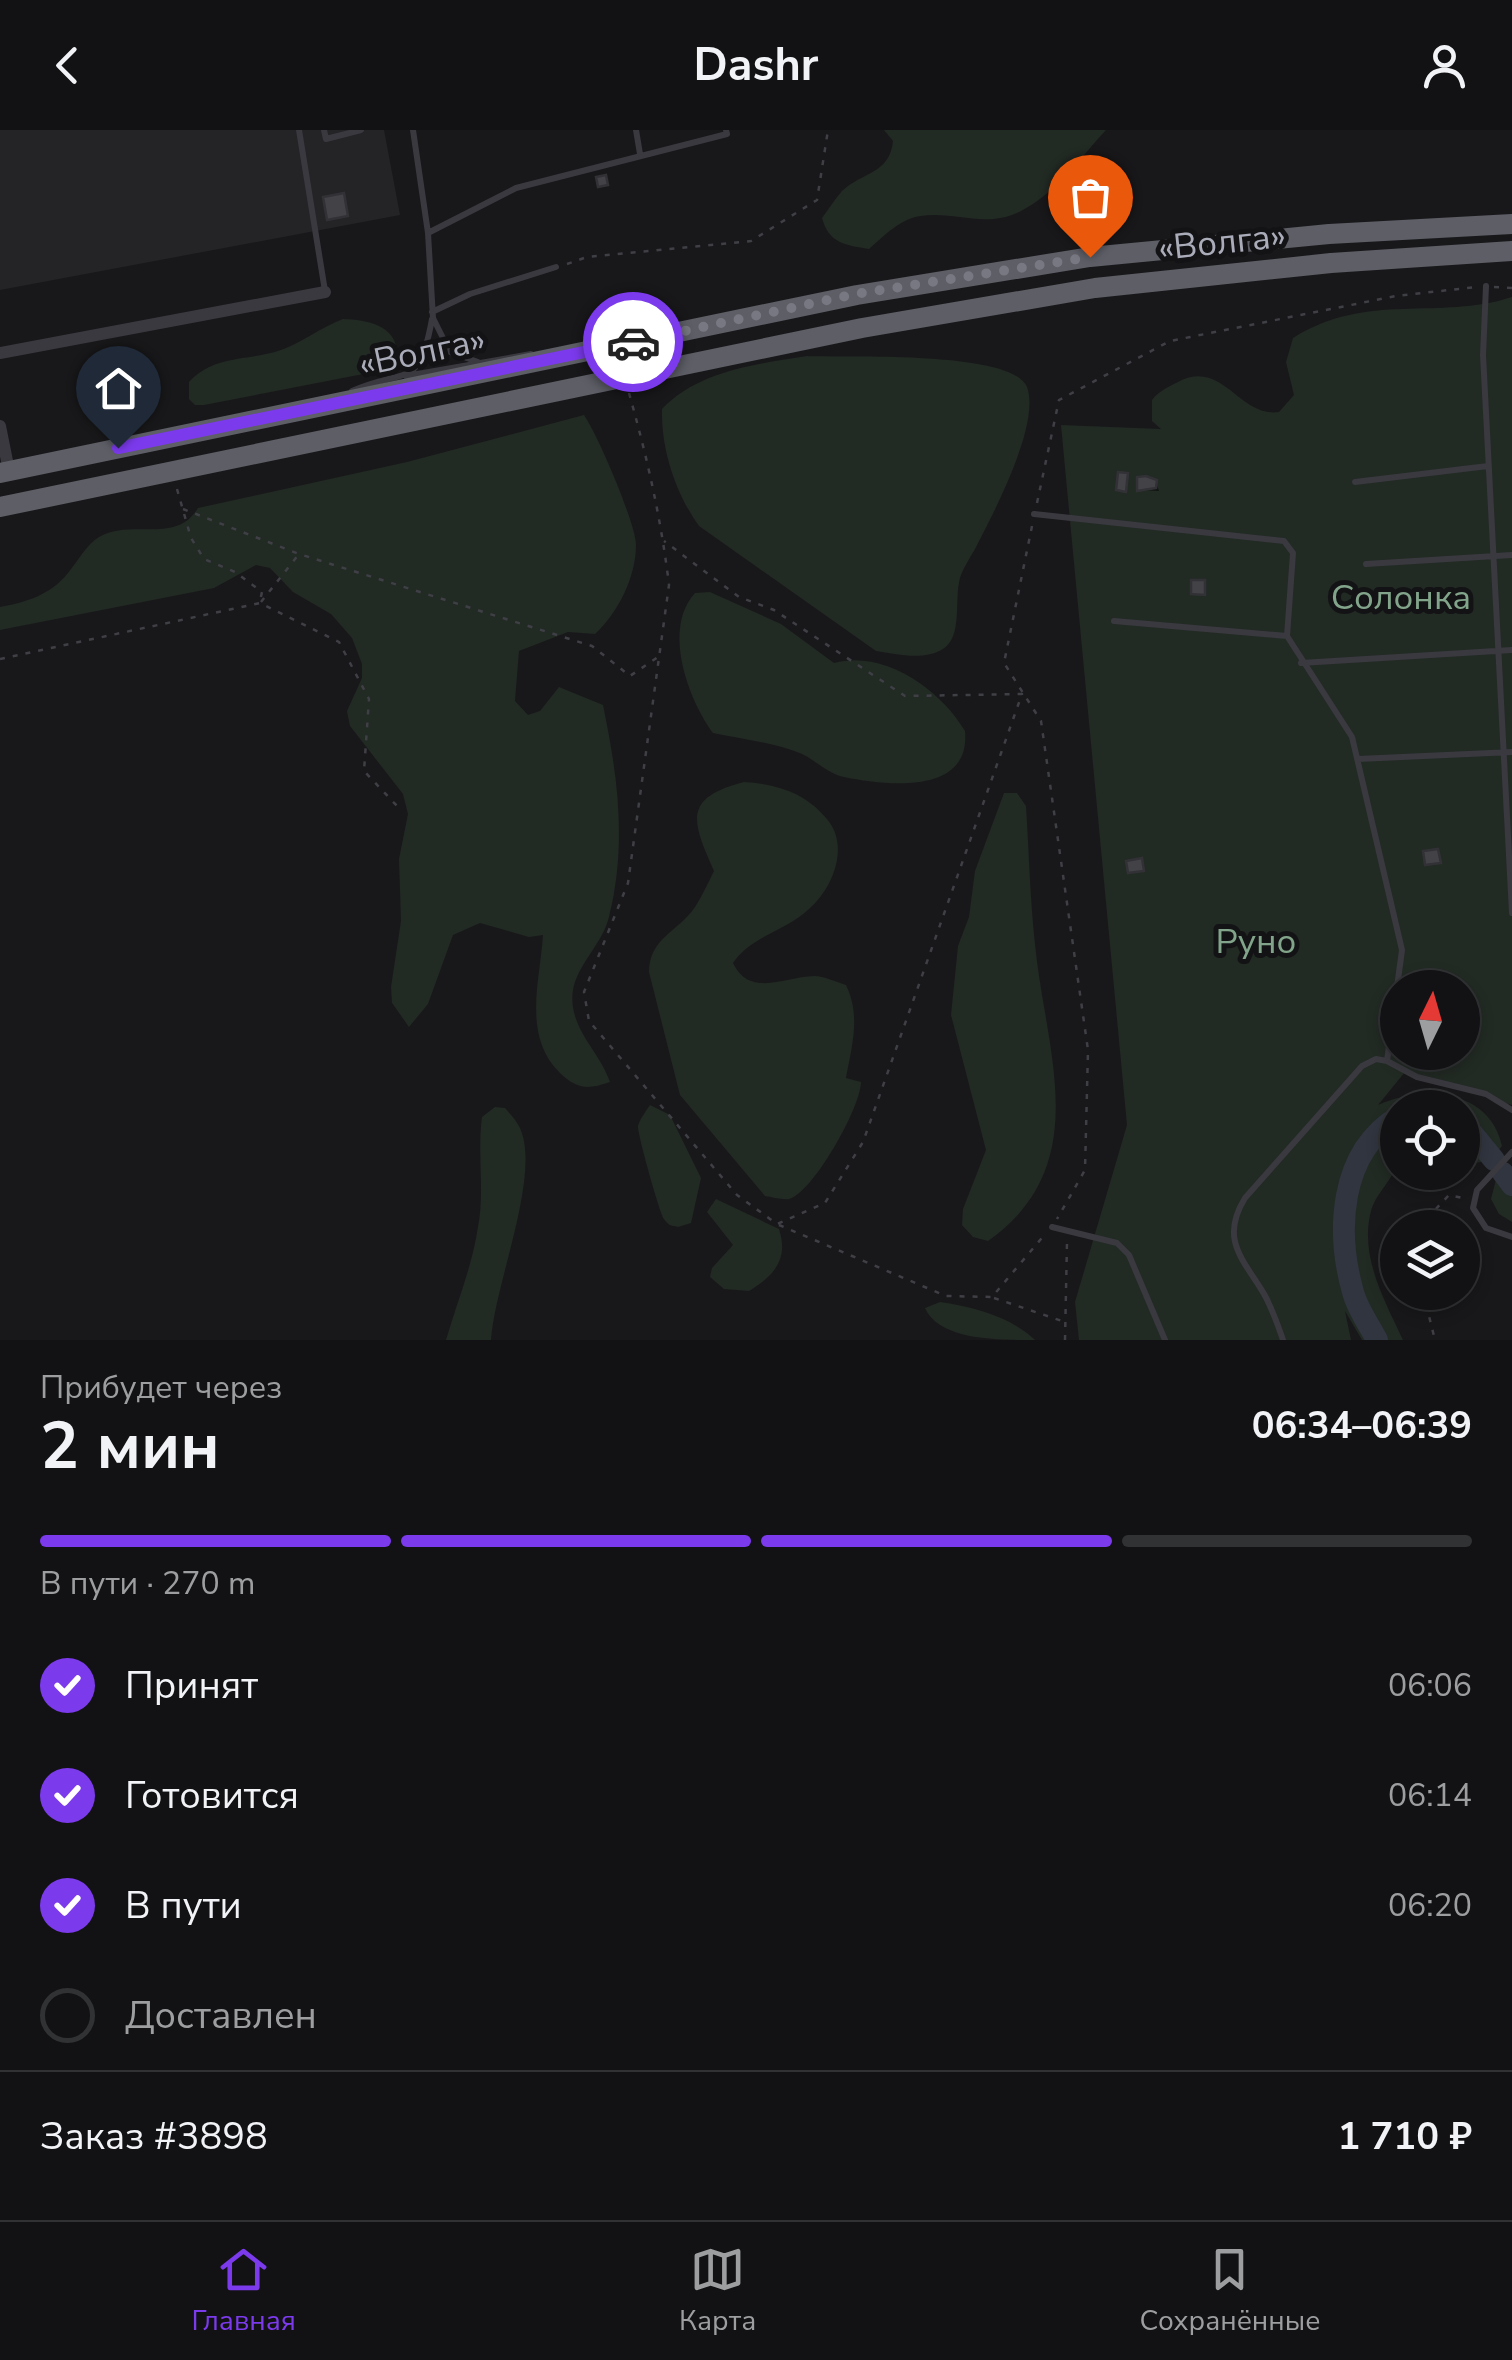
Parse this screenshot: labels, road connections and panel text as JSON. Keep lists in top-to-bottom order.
{
  "streets": {
    "highway": ["«Волга»"]
  },
  "parks": ["Солонка", "Руно"],
  "north": "top",
  "page": {
    "header": "Dashr",
    "heading": ["2 мин", "Прибудет через", "06:34–06:39"],
    "panel": ["Заказ #3898", "1 710 ₽"],
    "bar": "В пути · 270 m",
    "list": [
      ["Принят", "06:06"],
      ["Готовится", "06:14"],
      ["В пути", "06:20"],
      "Доставлен"
    ],
    "tabs": ["Главная", "Карта", "Сохранённые"]
  }
}
